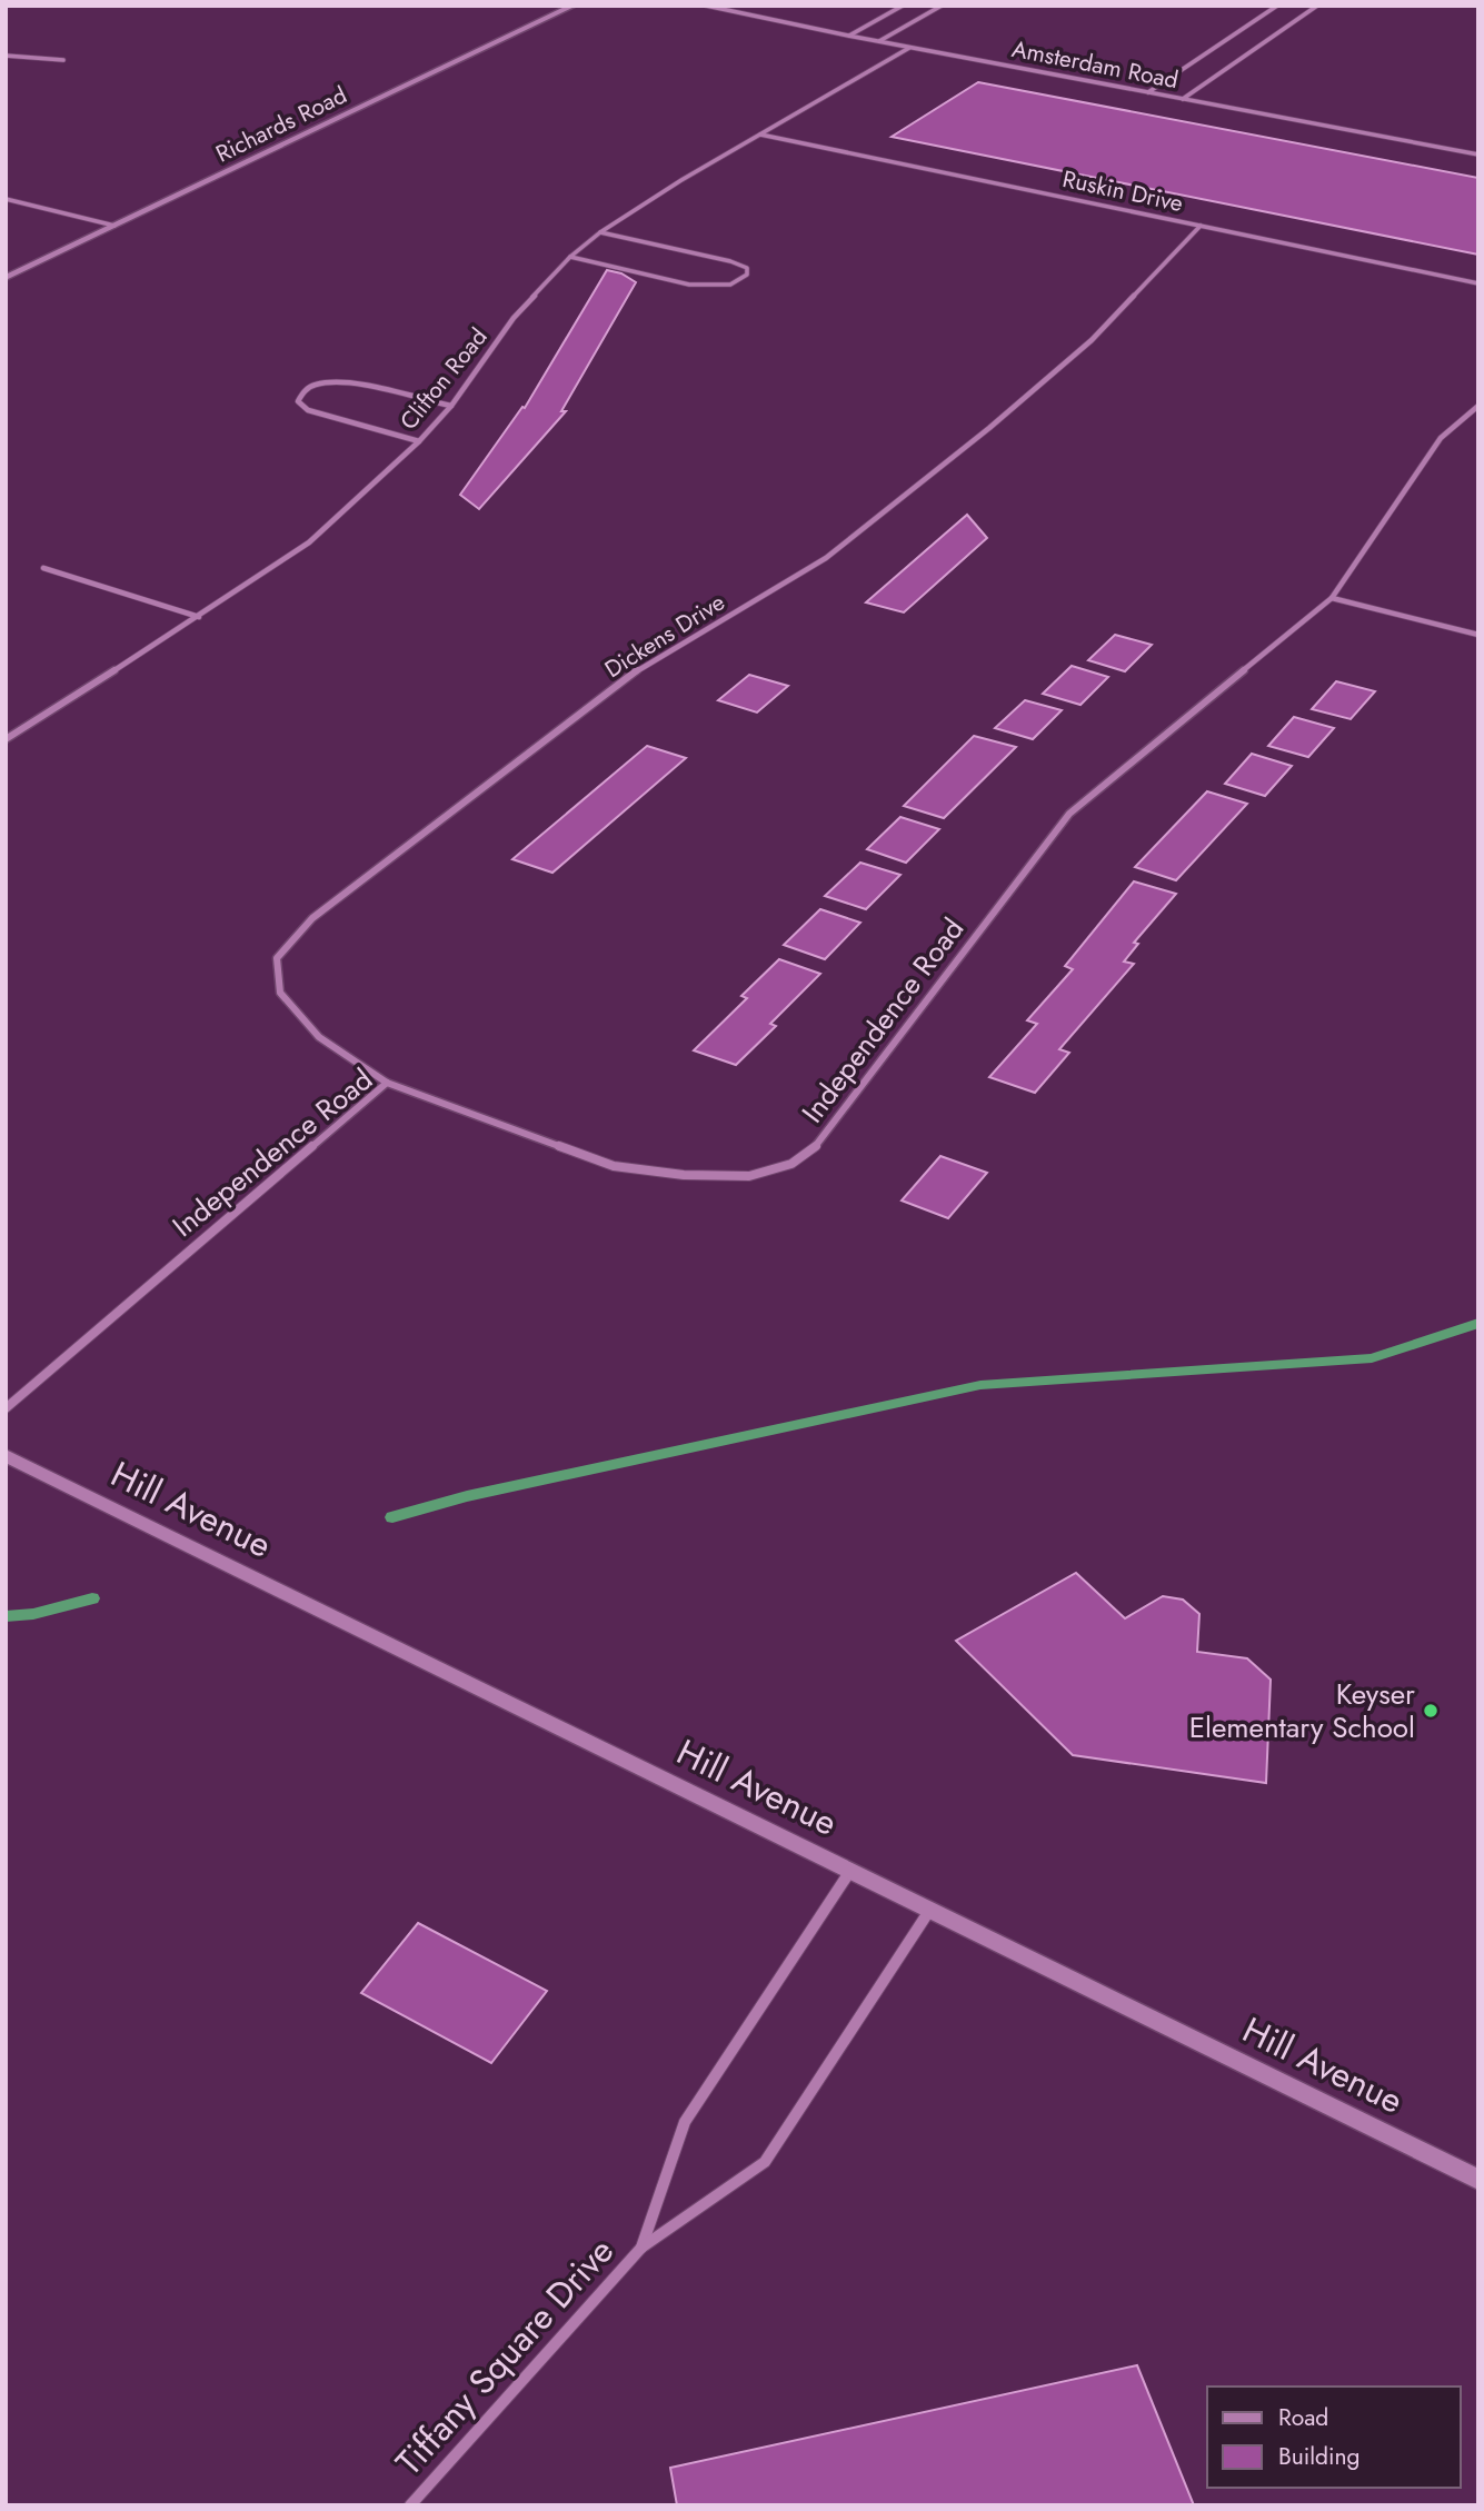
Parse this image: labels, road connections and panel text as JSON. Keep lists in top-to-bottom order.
{
  "streets": {
    "street": [
      "Amsterdam Road",
      "Richards Road",
      "Ruskin Drive",
      "Clifton Road",
      "Dickens Drive",
      "Independence Road",
      "Hill Avenue",
      "Tiffany Square Drive"
    ]
  },
  "crossings": [
    ["Amsterdam Road", "Clifton Road"],
    ["Ruskin Drive", "Clifton Road"],
    ["Ruskin Drive", "Dickens Drive"],
    ["Dickens Drive", "Independence Road"],
    ["Hill Avenue", "Tiffany Square Drive"]
  ],
  "places": ["Keyser Elementary School"],
  "legend": ["Road", "Building"]
}
